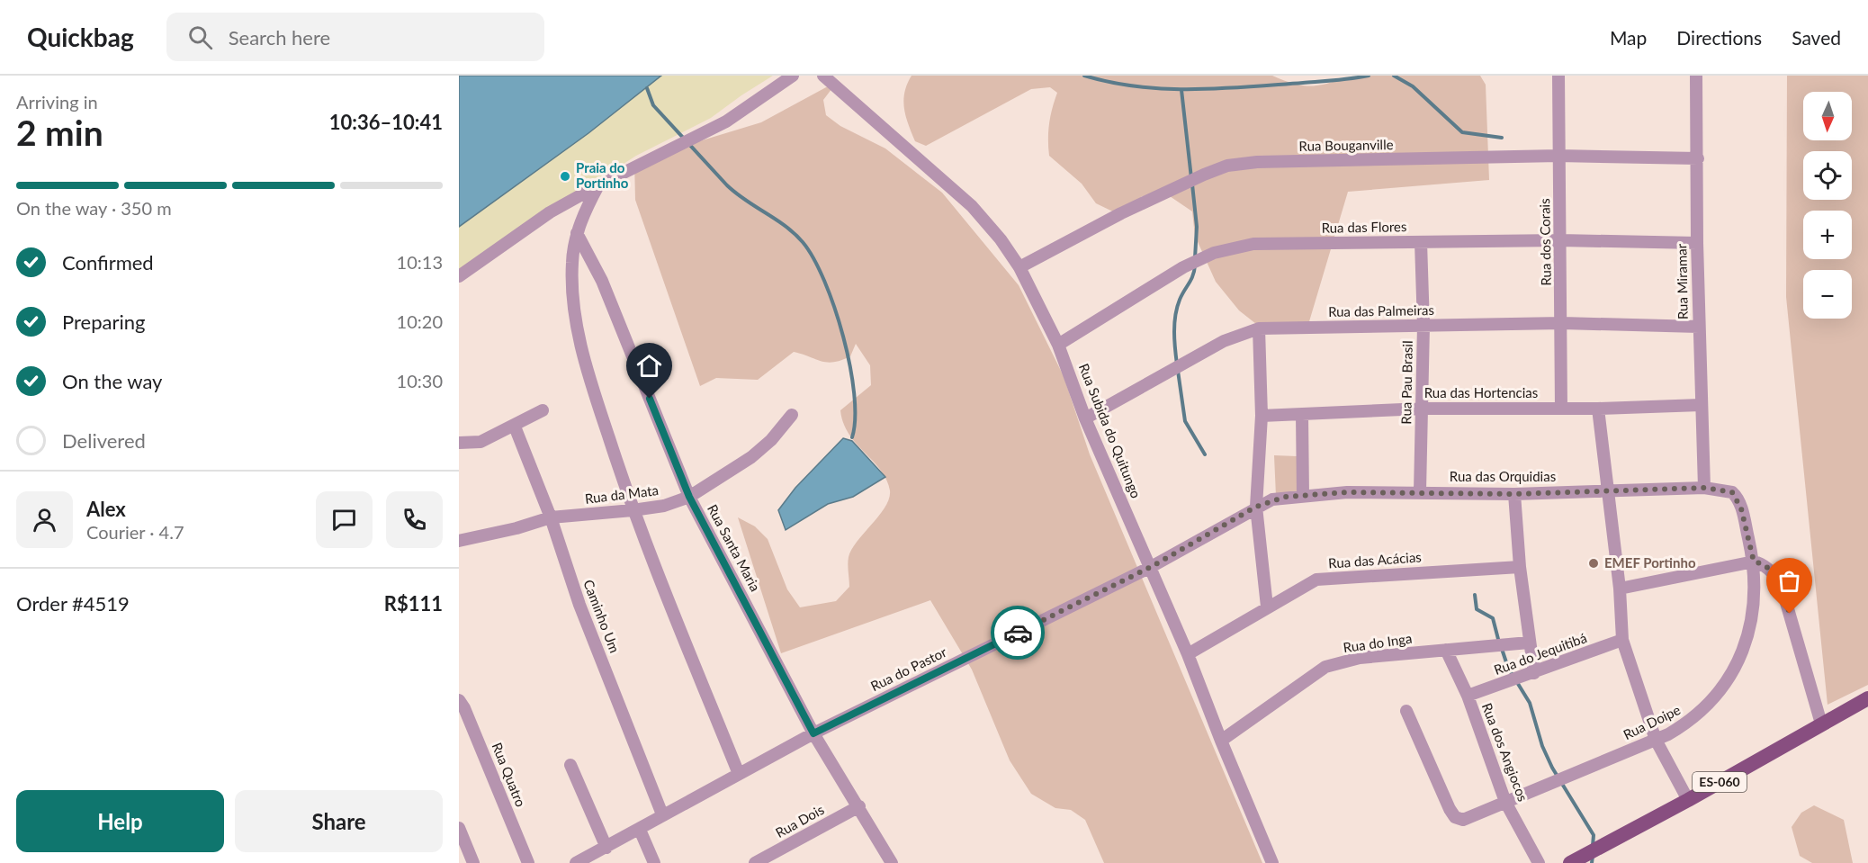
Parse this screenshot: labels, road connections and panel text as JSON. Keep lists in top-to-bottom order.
{
  "streets": {
    "main road": ["ES-060"],
    "street": [
      "Rua Bouganville",
      "Rua das Flores",
      "Rua dos Corais",
      "Rua Miramar",
      "Rua das Palmeiras",
      "Rua Pau Brasil",
      "Rua das Hortencias",
      "Rua Subida do Quitungo",
      "Rua das Orquidias",
      "Rua da Mata",
      "Rua Santa Maria",
      "Rua das Acácias",
      "Caminho Um",
      "Rua do Inga",
      "Rua do Jequitibá",
      "Rua do Pastor",
      "Rua Doipe",
      "Rua dos Angiocos",
      "Rua Quatro",
      "Rua Dois"
    ]
  },
  "crossings": [
    ["Rua Bouganville", "Rua dos Corais"],
    ["Rua Bouganville", "Rua Miramar"],
    ["Rua Bouganville", "Rua Subida do Quitungo"],
    ["Rua das Flores", "Rua dos Corais"],
    ["Rua das Flores", "Rua Miramar"],
    ["Rua das Flores", "Rua Pau Brasil"],
    ["Rua das Flores", "Rua Subida do Quitungo"],
    ["Rua dos Corais", "Rua das Palmeiras"],
    ["Rua dos Corais", "Rua das Hortencias"],
    ["Rua Miramar", "Rua das Palmeiras"],
    ["Rua Miramar", "Rua das Hortencias"],
    ["Rua Miramar", "Rua das Orquidias"],
    ["Rua das Palmeiras", "Rua Pau Brasil"],
    ["Rua das Palmeiras", "Rua Subida do Quitungo"],
    ["Rua Pau Brasil", "Rua das Hortencias"],
    ["Rua Pau Brasil", "Rua das Orquidias"],
    ["Rua Subida do Quitungo", "Rua das Acácias"],
    ["Rua Subida do Quitungo", "Rua do Inga"],
    ["Rua Subida do Quitungo", "Rua do Pastor"],
    ["Rua das Orquidias", "Rua do Pastor"],
    ["Rua das Orquidias", "Rua Doipe"],
    ["Rua da Mata", "Rua Santa Maria"],
    ["Rua da Mata", "Caminho Um"],
    ["Rua Santa Maria", "Rua do Pastor"],
    ["Rua Santa Maria", "Rua Dois"],
    ["Caminho Um", "Rua do Pastor"],
    ["Rua do Inga", "Rua dos Angiocos"],
    ["Rua do Jequitibá", "Rua dos Angiocos"],
    ["Rua Doipe", "Rua dos Angiocos"]
  ],
  "places": ["Praia do Portinho", "EMEF Portinho"],
  "north": "bottom",
  "page": {
    "header": "Quickbag",
    "search": "Search here",
    "nav": ["Map", "Directions", "Saved"],
    "heading": ["2 min", "Arriving in", "10:36–10:41"],
    "panel": [
      "Alex",
      "Courier · 4.7",
      "Order #4519",
      "R$111"
    ],
    "map_buttons": ["+", "−"],
    "bar": "On the way · 350 m",
    "list": [
      ["Confirmed", "10:13"],
      ["Preparing", "10:20"],
      ["On the way", "10:30"],
      "Delivered"
    ],
    "buttons": ["Help", "Share"]
  }
}
